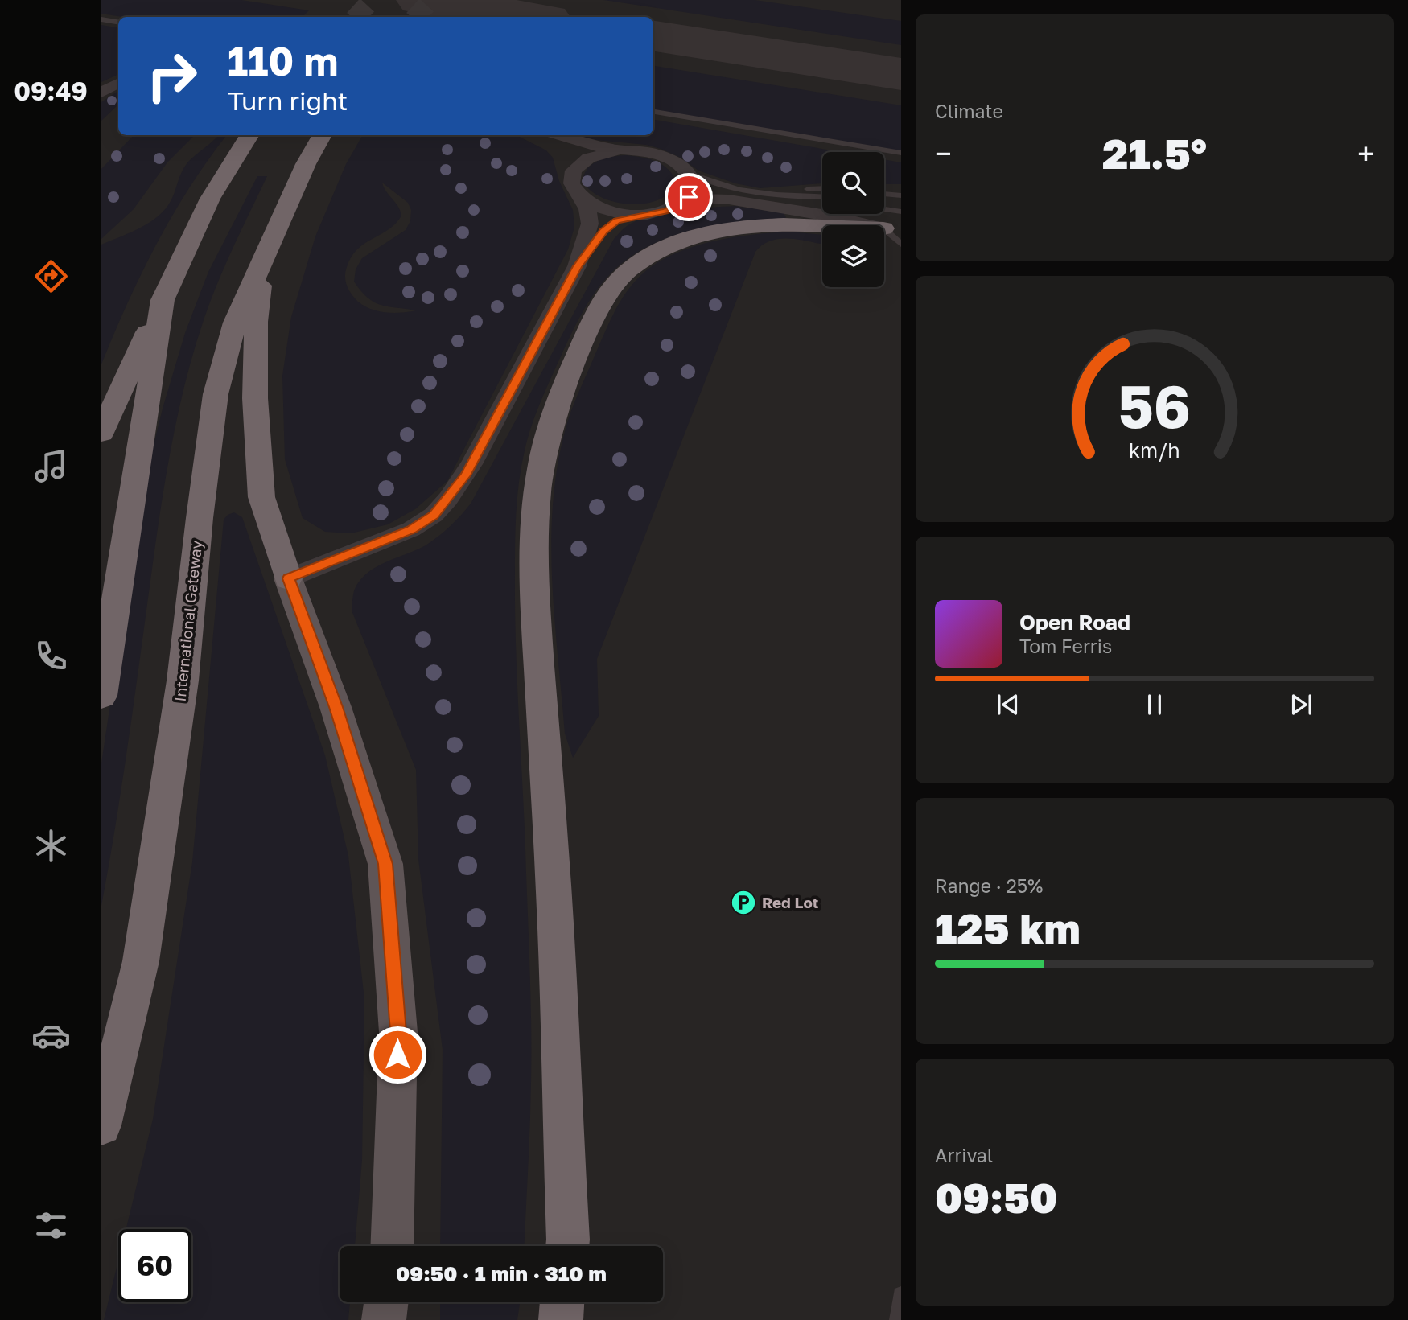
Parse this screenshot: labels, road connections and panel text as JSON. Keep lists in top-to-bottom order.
{
  "streets": {
    "highway": ["International Gateway"]
  },
  "places": {
    "parking": ["Red Lot"]
  },
  "page": {
    "tabs": "09:49",
    "tile": [
      "Climate",
      ["Range · 25%", "125 km"],
      ["Arrival", "09:50"]
    ],
    "turn": ["110 m", "Turn right"],
    "heat": ["−", "21.5°", "+"],
    "song": ["Open Road", "Tom Ferris"],
    "limit": "60",
    "trip": "09:50 · 1 min · 310 m",
    "gauge": ["56", "km/h"]
  }
}
